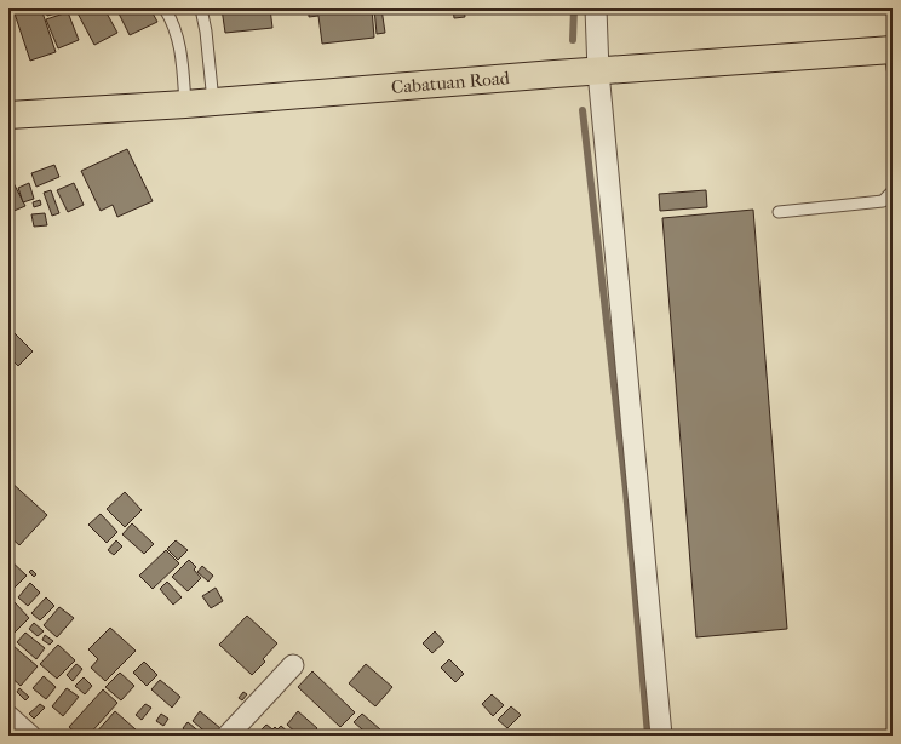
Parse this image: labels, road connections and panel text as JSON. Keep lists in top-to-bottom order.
{
  "streets": {
    "highway": ["Cabatuan Road"]
  }
}
